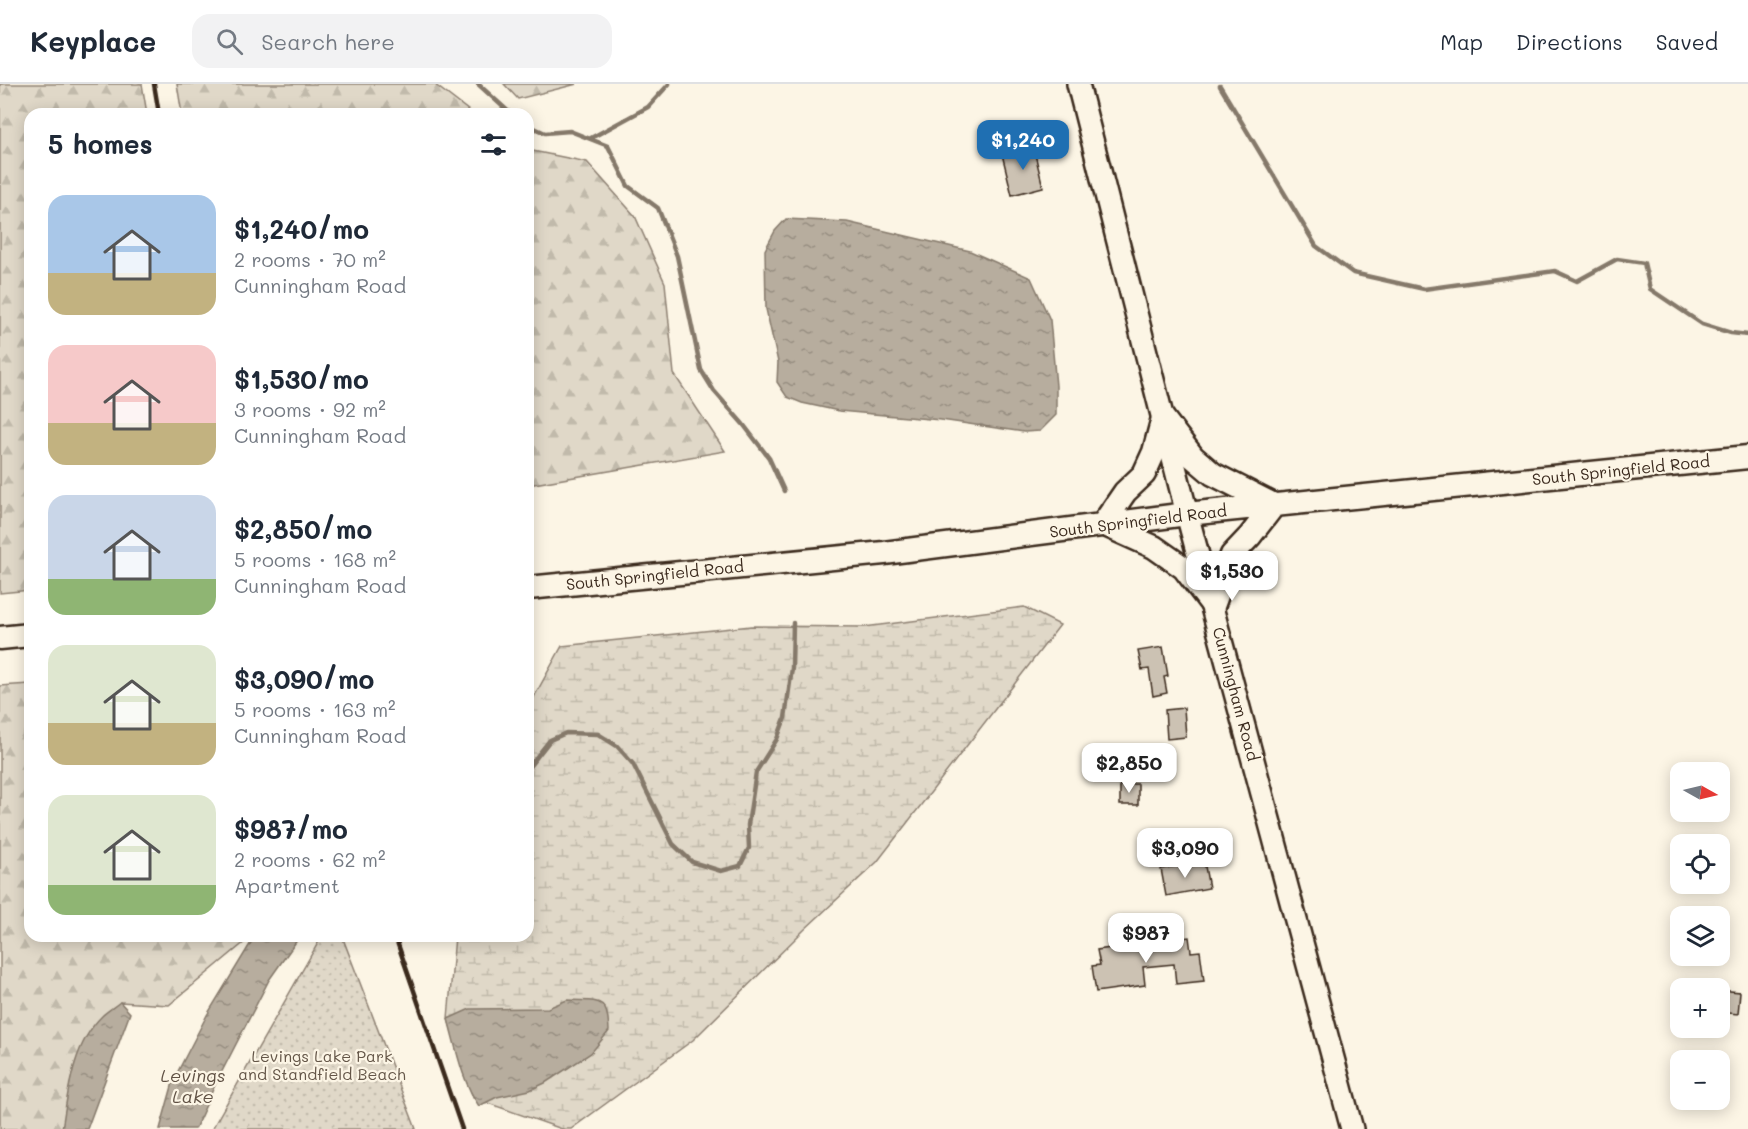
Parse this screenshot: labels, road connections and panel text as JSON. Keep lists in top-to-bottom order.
{
  "streets": {
    "main road": ["South Springfield Road", "Cunningham Road"]
  },
  "crossings": [
    ["South Springfield Road", "Cunningham Road"]
  ],
  "water": ["Levings Lake"],
  "parks": ["Levings Lake Park and Standfield Beach"],
  "north": "right",
  "page": {
    "header": "Keyplace",
    "search": "Search here",
    "nav": ["Map", "Directions", "Saved"],
    "heading": "5 homes",
    "price": [
      "$1,240",
      "$1,530",
      "$2,850",
      "$3,090",
      "$987"
    ],
    "list": [
      {
        "name": "$1,240/mo",
        "note": "2 rooms · 70 m² · Cunningham Road"
      },
      {
        "name": "$1,530/mo",
        "note": "3 rooms · 92 m² · Cunningham Road"
      },
      {
        "name": "$2,850/mo",
        "note": "5 rooms · 168 m² · Cunningham Road"
      },
      {
        "name": "$3,090/mo",
        "note": "5 rooms · 163 m² · Cunningham Road"
      },
      {
        "name": "$987/mo",
        "note": "2 rooms · 62 m² · Apartment"
      }
    ],
    "map_buttons": ["+", "−"]
  }
}
